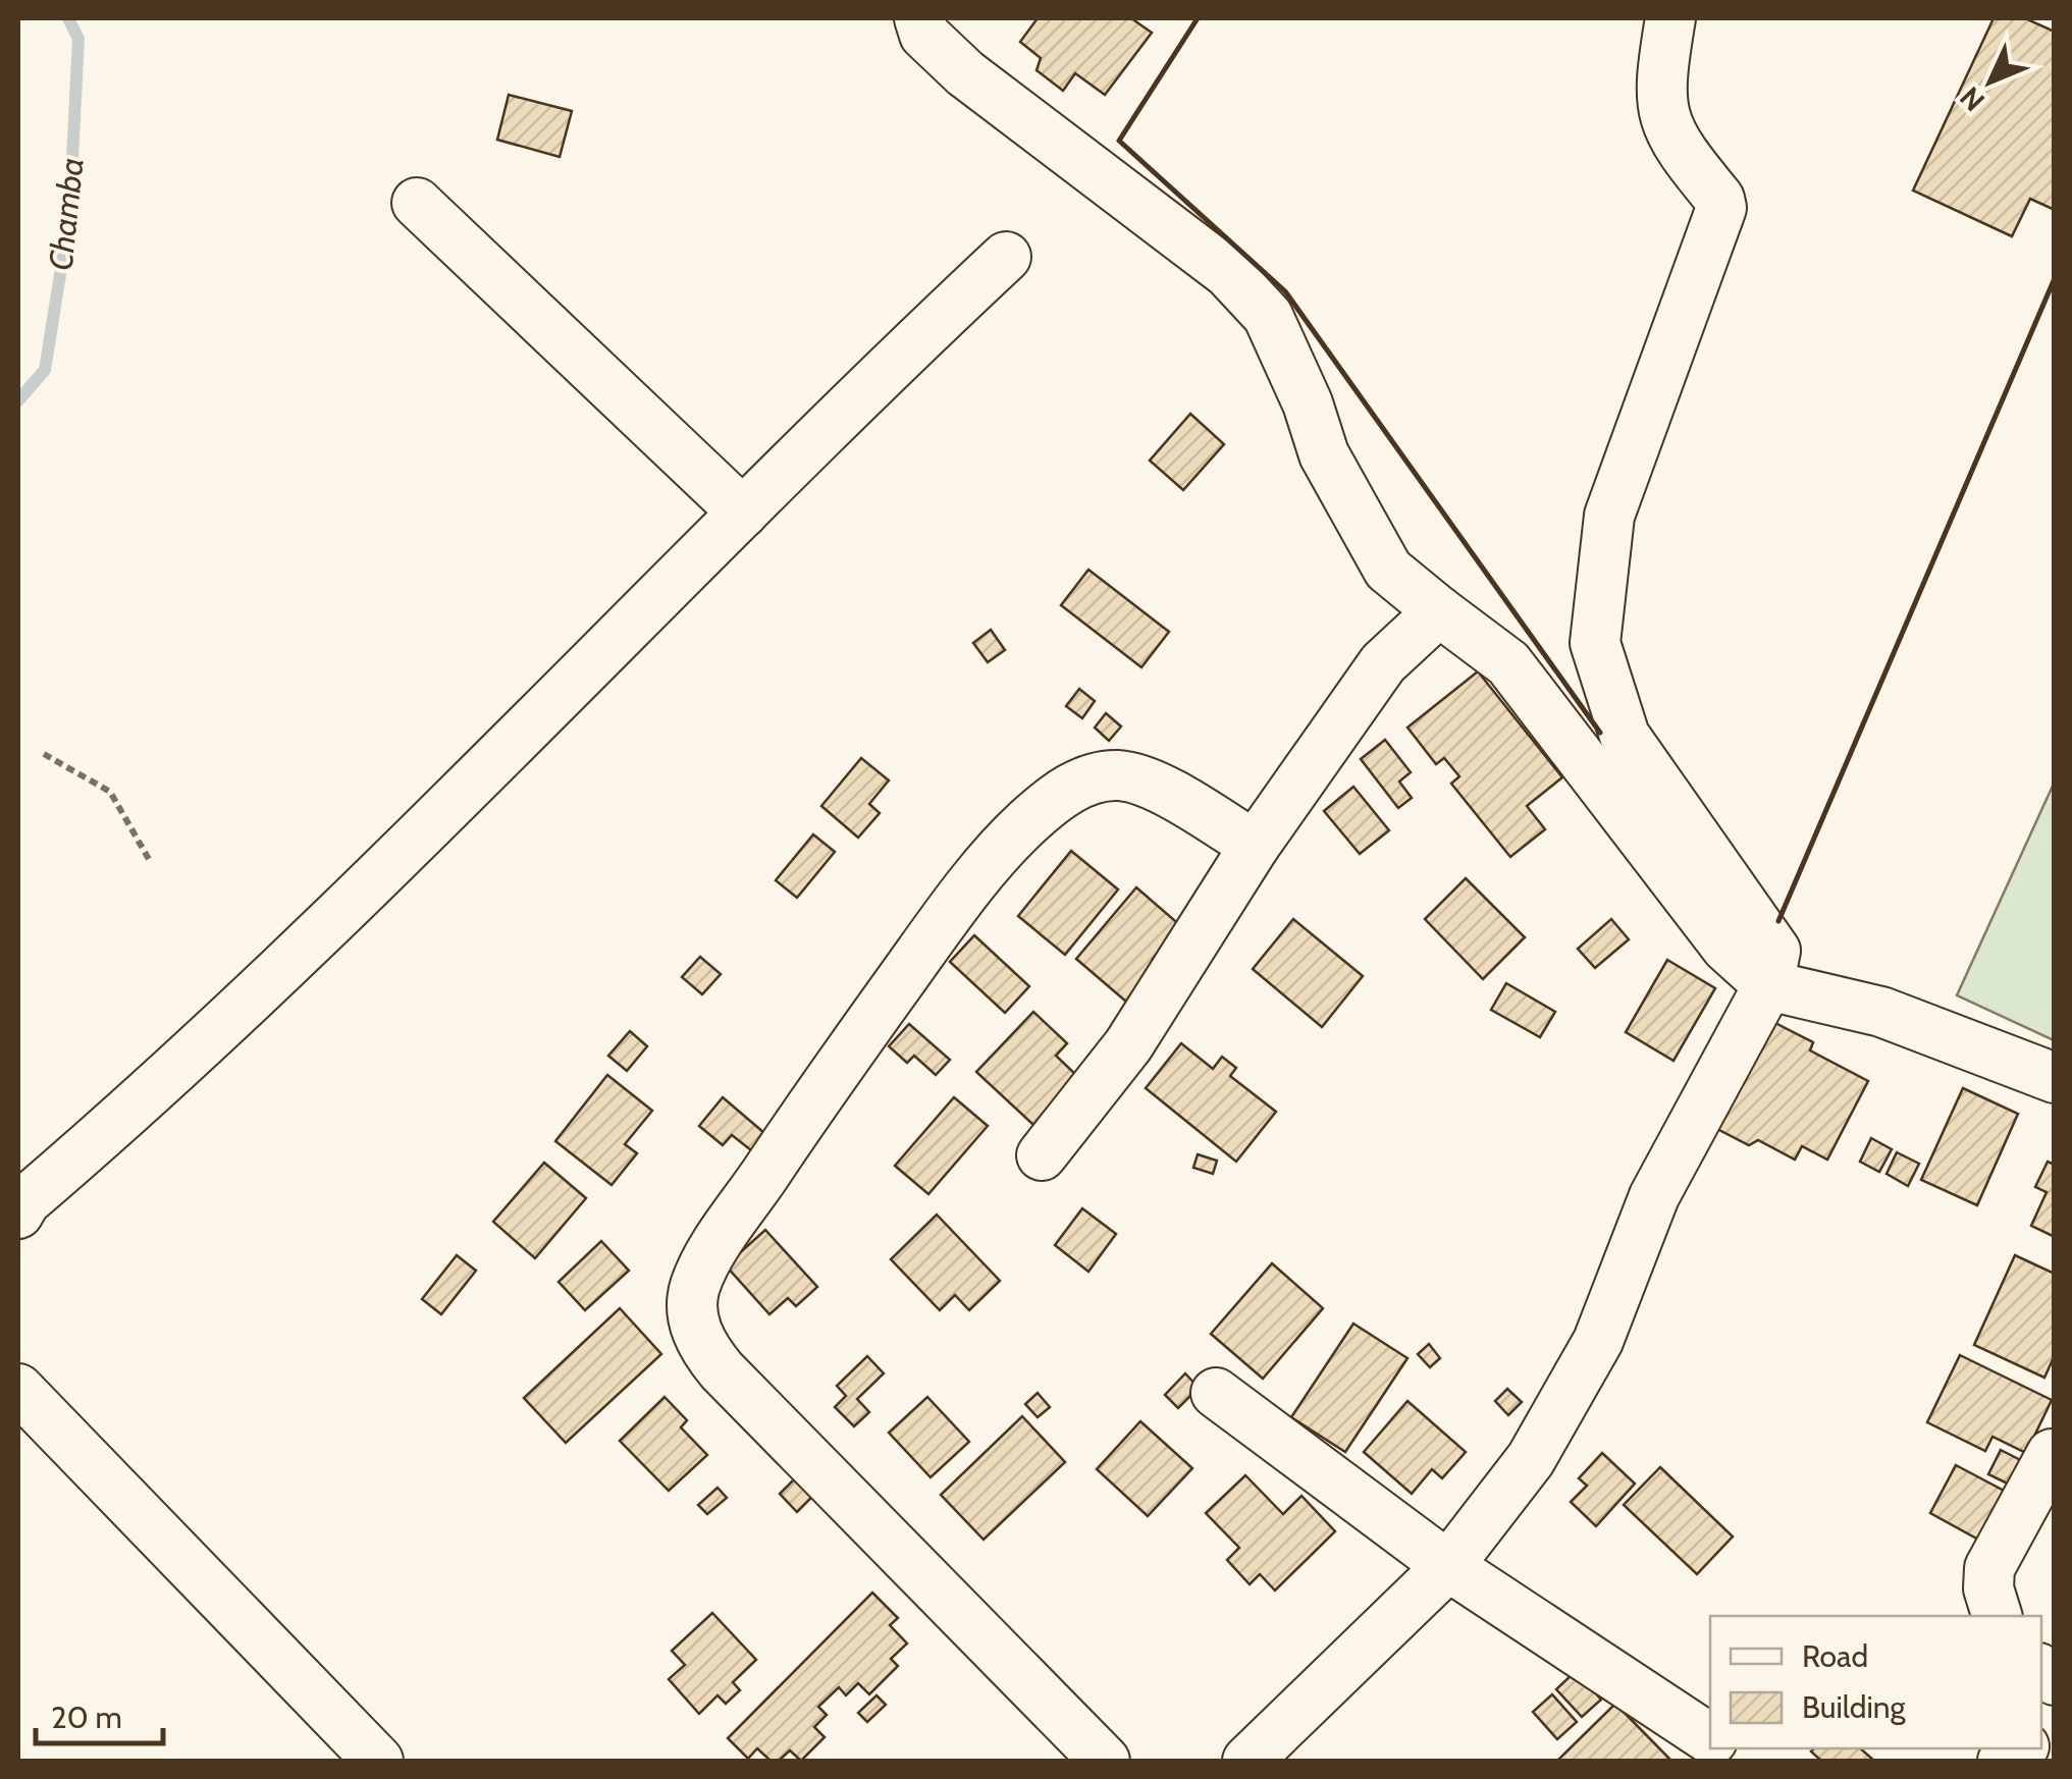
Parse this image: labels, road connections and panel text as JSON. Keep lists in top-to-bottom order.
{
  "water": ["Chamba"],
  "legend": ["Road", "Building"],
  "scale_bar": "20 m",
  "north": "bottom left"
}
